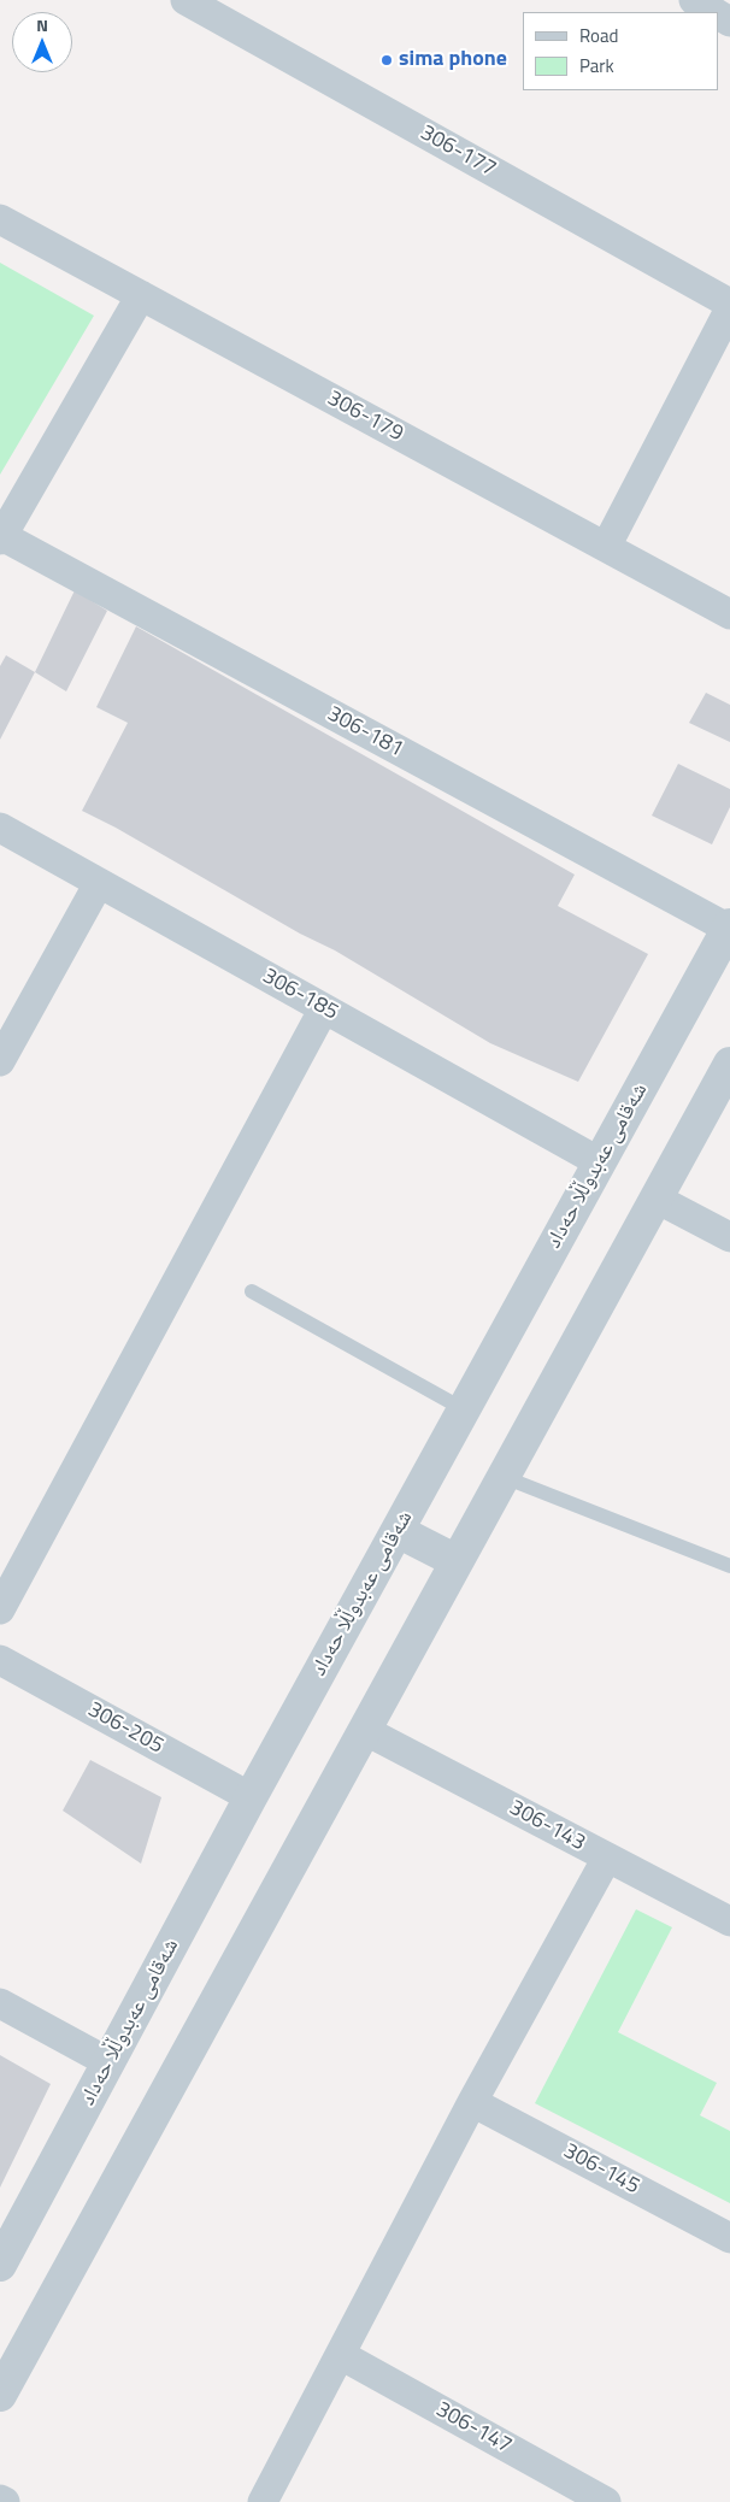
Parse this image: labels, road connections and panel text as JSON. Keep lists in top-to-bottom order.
{
  "streets": {
    "street": [
      "306-177",
      "306-179",
      "306-181",
      "306-185",
      "شەقامی عەبدوڵڵا حەداد",
      "306-205",
      "306-143",
      "306-145",
      "306-147"
    ]
  },
  "crossings": [
    ["306-181", "شەقامی عەبدوڵڵا حەداد"],
    ["306-185", "شەقامی عەبدوڵڵا حەداد"],
    ["شەقامی عەبدوڵڵا حەداد", "306-205"]
  ],
  "places": ["sima phone"],
  "legend": ["Road", "Park"],
  "north": "top"
}
